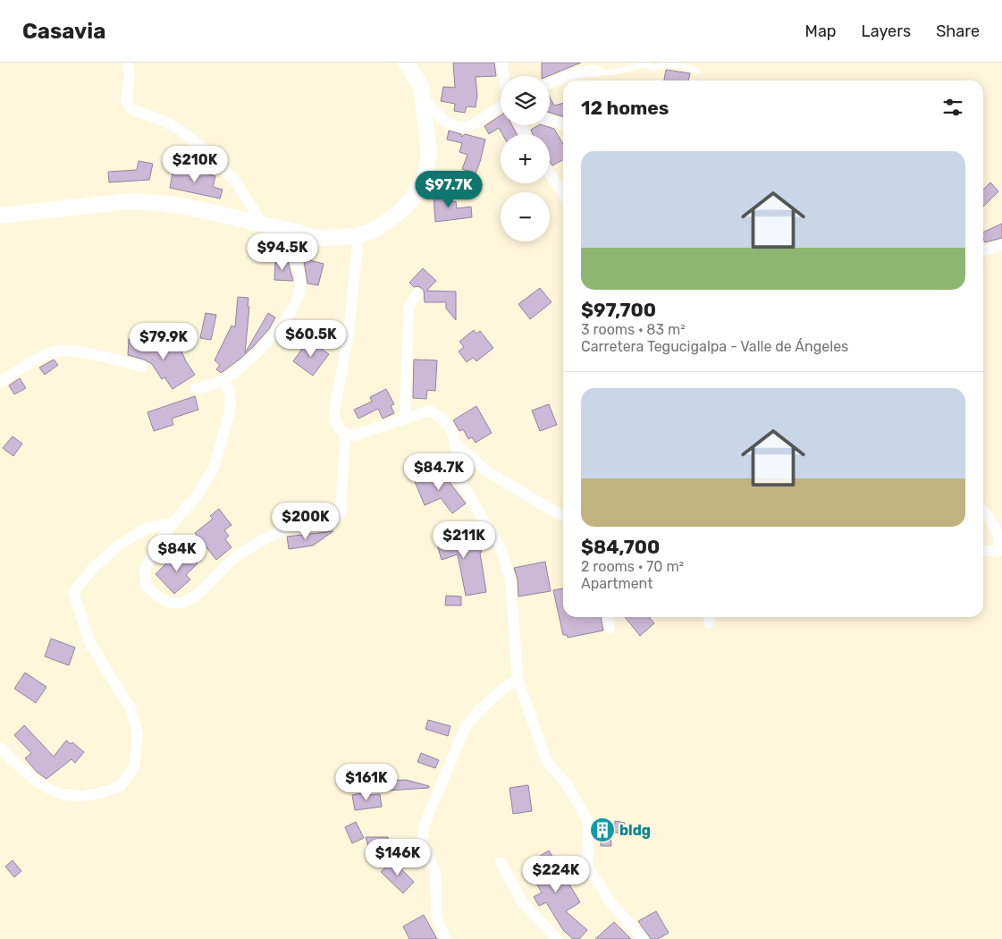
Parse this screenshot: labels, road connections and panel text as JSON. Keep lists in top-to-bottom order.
{
  "places": {
    "building": ["bldg"]
  },
  "page": {
    "header": "Casavia",
    "nav": ["Map", "Layers", "Share"],
    "map_buttons": ["+", "−"],
    "heading": "12 homes",
    "list": [
      {
        "name": "$97,700",
        "note": "3 rooms · 83 m² · Carretera Tegucigalpa - Valle de Ángeles"
      },
      {
        "name": "$84,700",
        "note": "2 rooms · 70 m² · Apartment"
      }
    ],
    "price": [
      "$210K",
      "$97.7K",
      "$94.5K",
      "$60.5K",
      "$79.9K",
      "$84.7K",
      "$200K",
      "$211K",
      "$84K",
      "$161K",
      "$146K",
      "$224K"
    ]
  }
}
